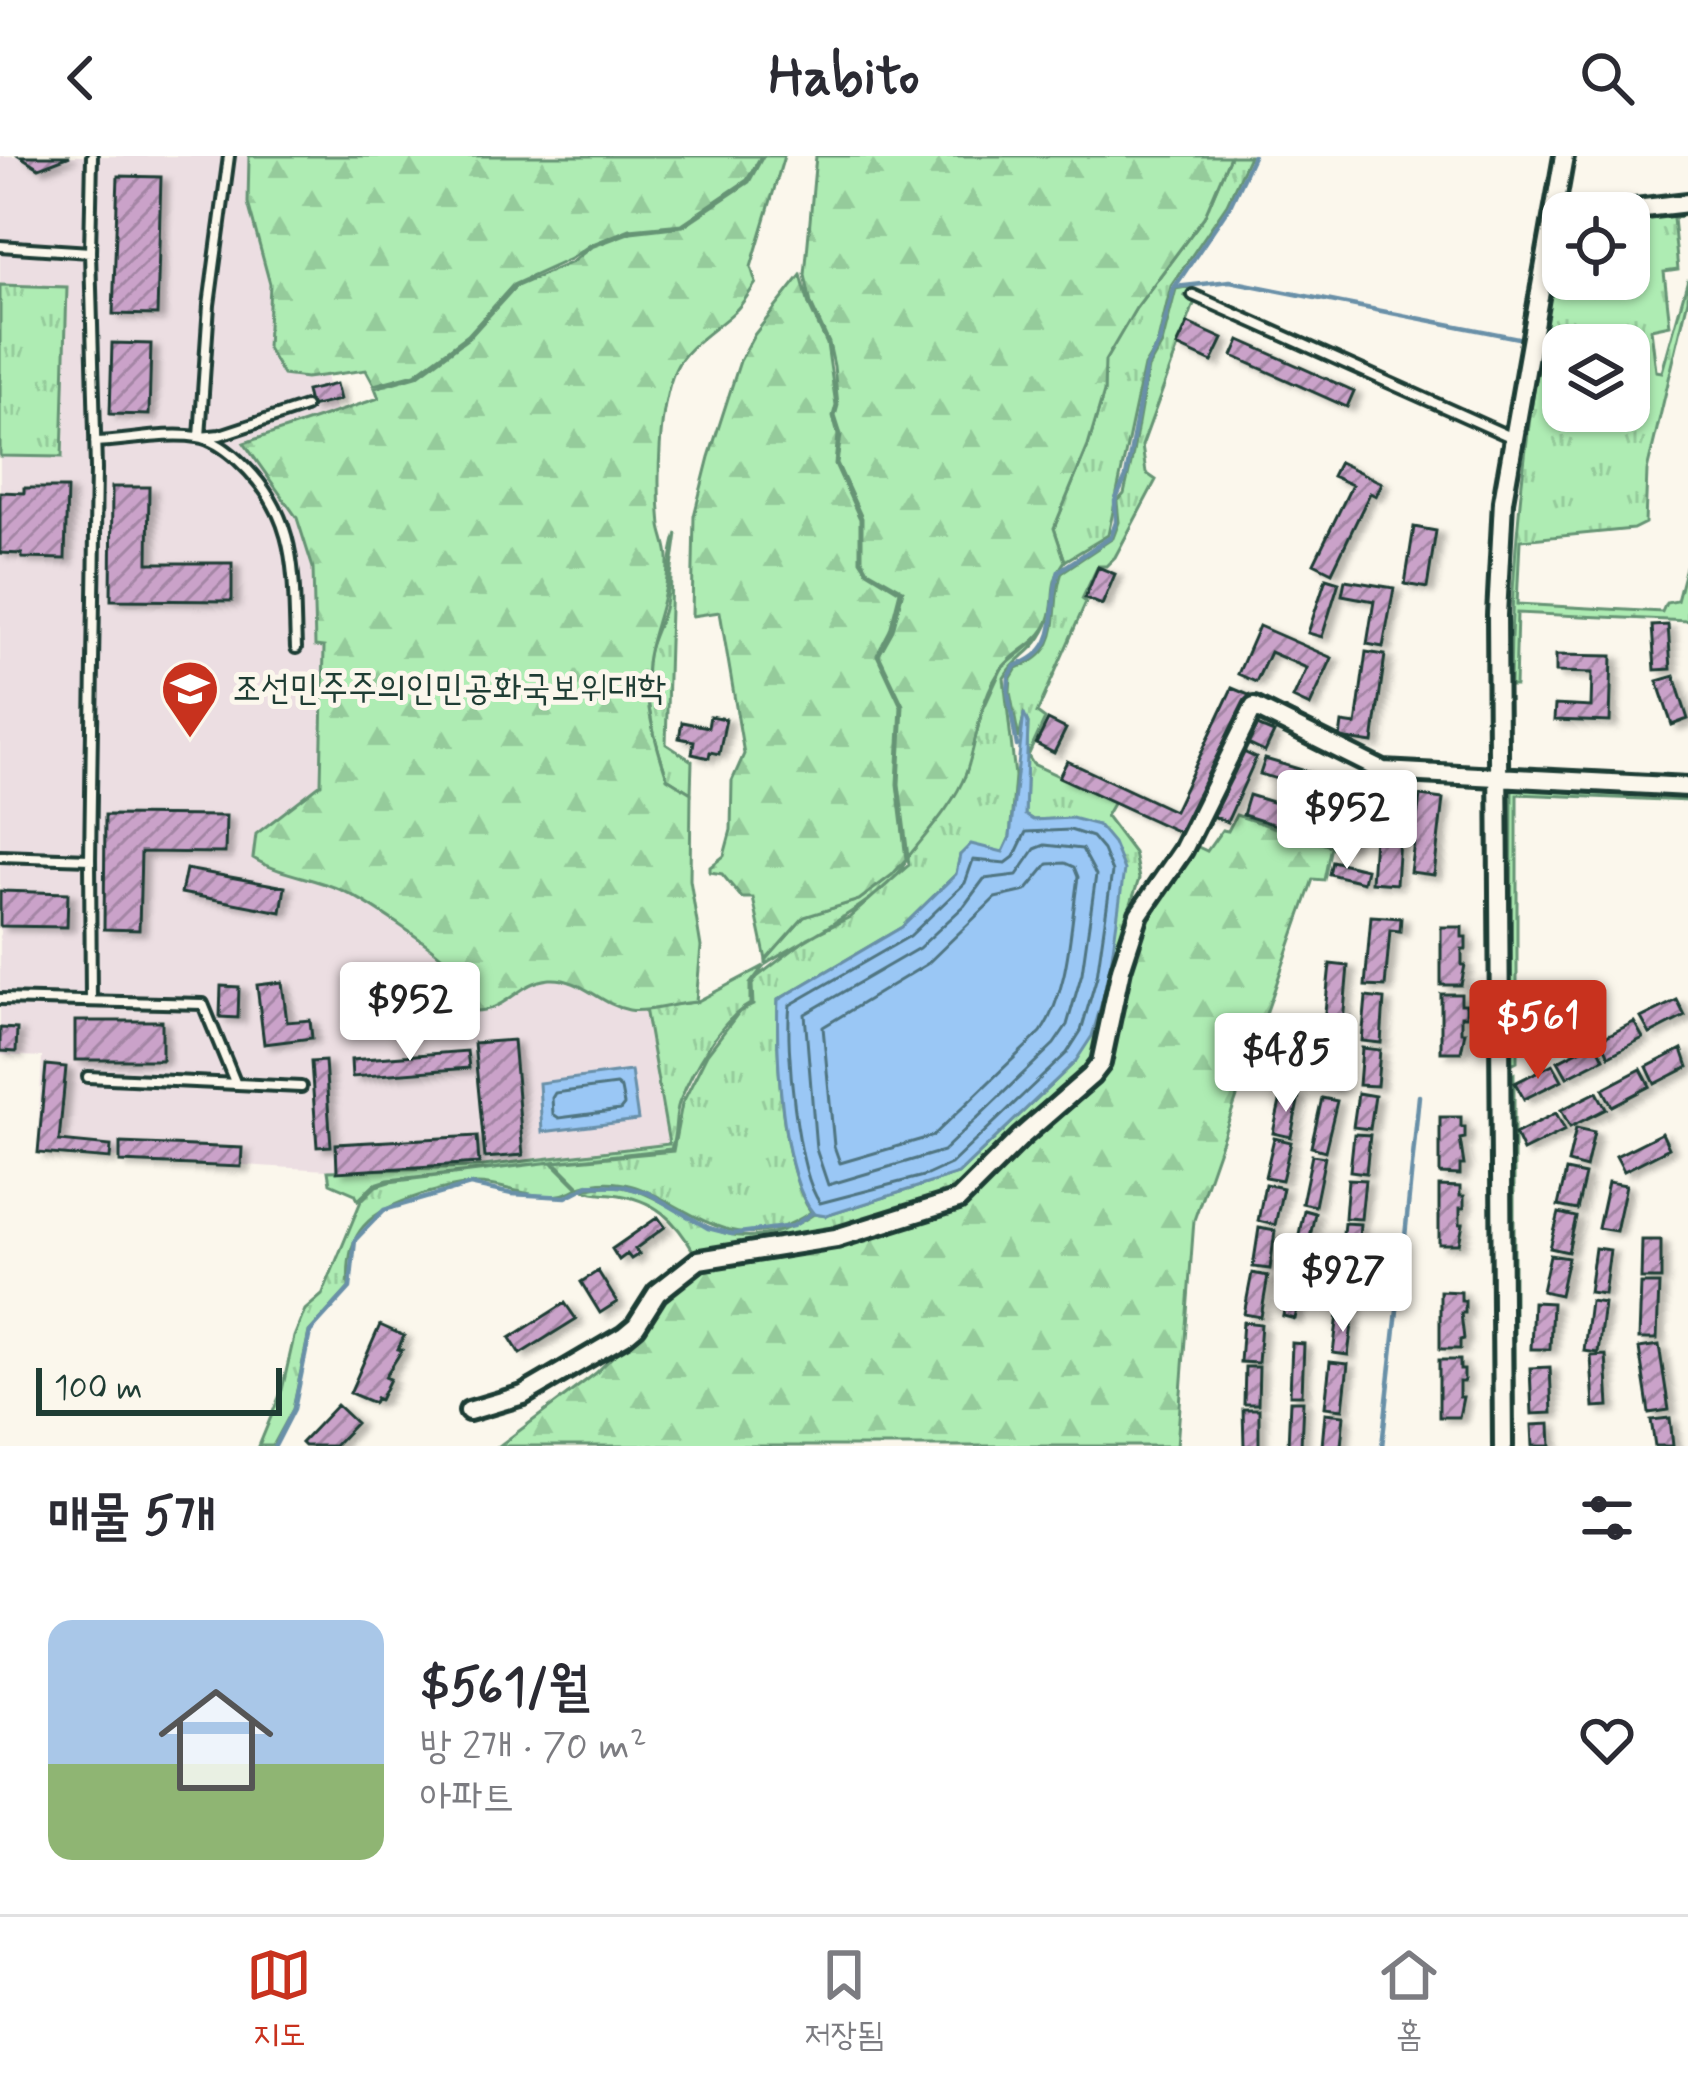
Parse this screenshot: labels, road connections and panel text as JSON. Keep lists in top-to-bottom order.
{
  "places": {
    "school or university": ["조선민주주의인민공화국보위대학"]
  },
  "scale_bar": "100 m",
  "page": {
    "header": "Habito",
    "price": [
      "$952",
      "$952",
      "$561",
      "$485",
      "$927"
    ],
    "scale": "100 m",
    "heading": "매물 5개",
    "list": [
      {
        "name": "$561/월",
        "note": "방 2개 · 70 m² · 아파트"
      }
    ],
    "tabs": ["지도", "저장됨", "홈"]
  }
}
